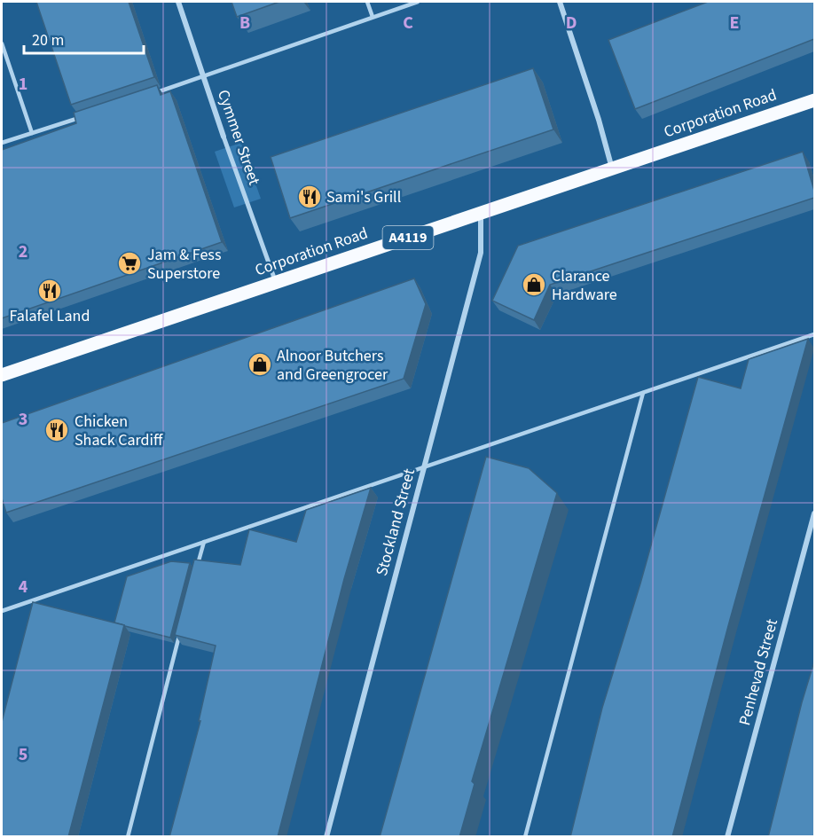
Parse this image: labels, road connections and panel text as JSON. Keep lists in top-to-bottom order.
{
  "streets": {
    "main road": ["Corporation Road", "A4119"],
    "street": ["Cymmer Street", "Stockland Street", "Penhevad Street"]
  },
  "crossings": [
    ["Corporation Road", "Cymmer Street"],
    ["Corporation Road", "Stockland Street"]
  ],
  "places": {
    "restaurant": ["Sami's Grill", "Falafel Land", "Chicken Shack Cardiff"],
    "supermarket": ["Jam & Fess Superstore"],
    "shop": ["Clarance Hardware", "Alnoor Butchers and Greengrocer"]
  },
  "scale_bar": "20 m",
  "grid": {
    "columns": [
      "B",
      "C",
      "D",
      "E"
    ],
    "rows": [
      "1",
      "2",
      "3",
      "4",
      "5"
    ]
  }
}
